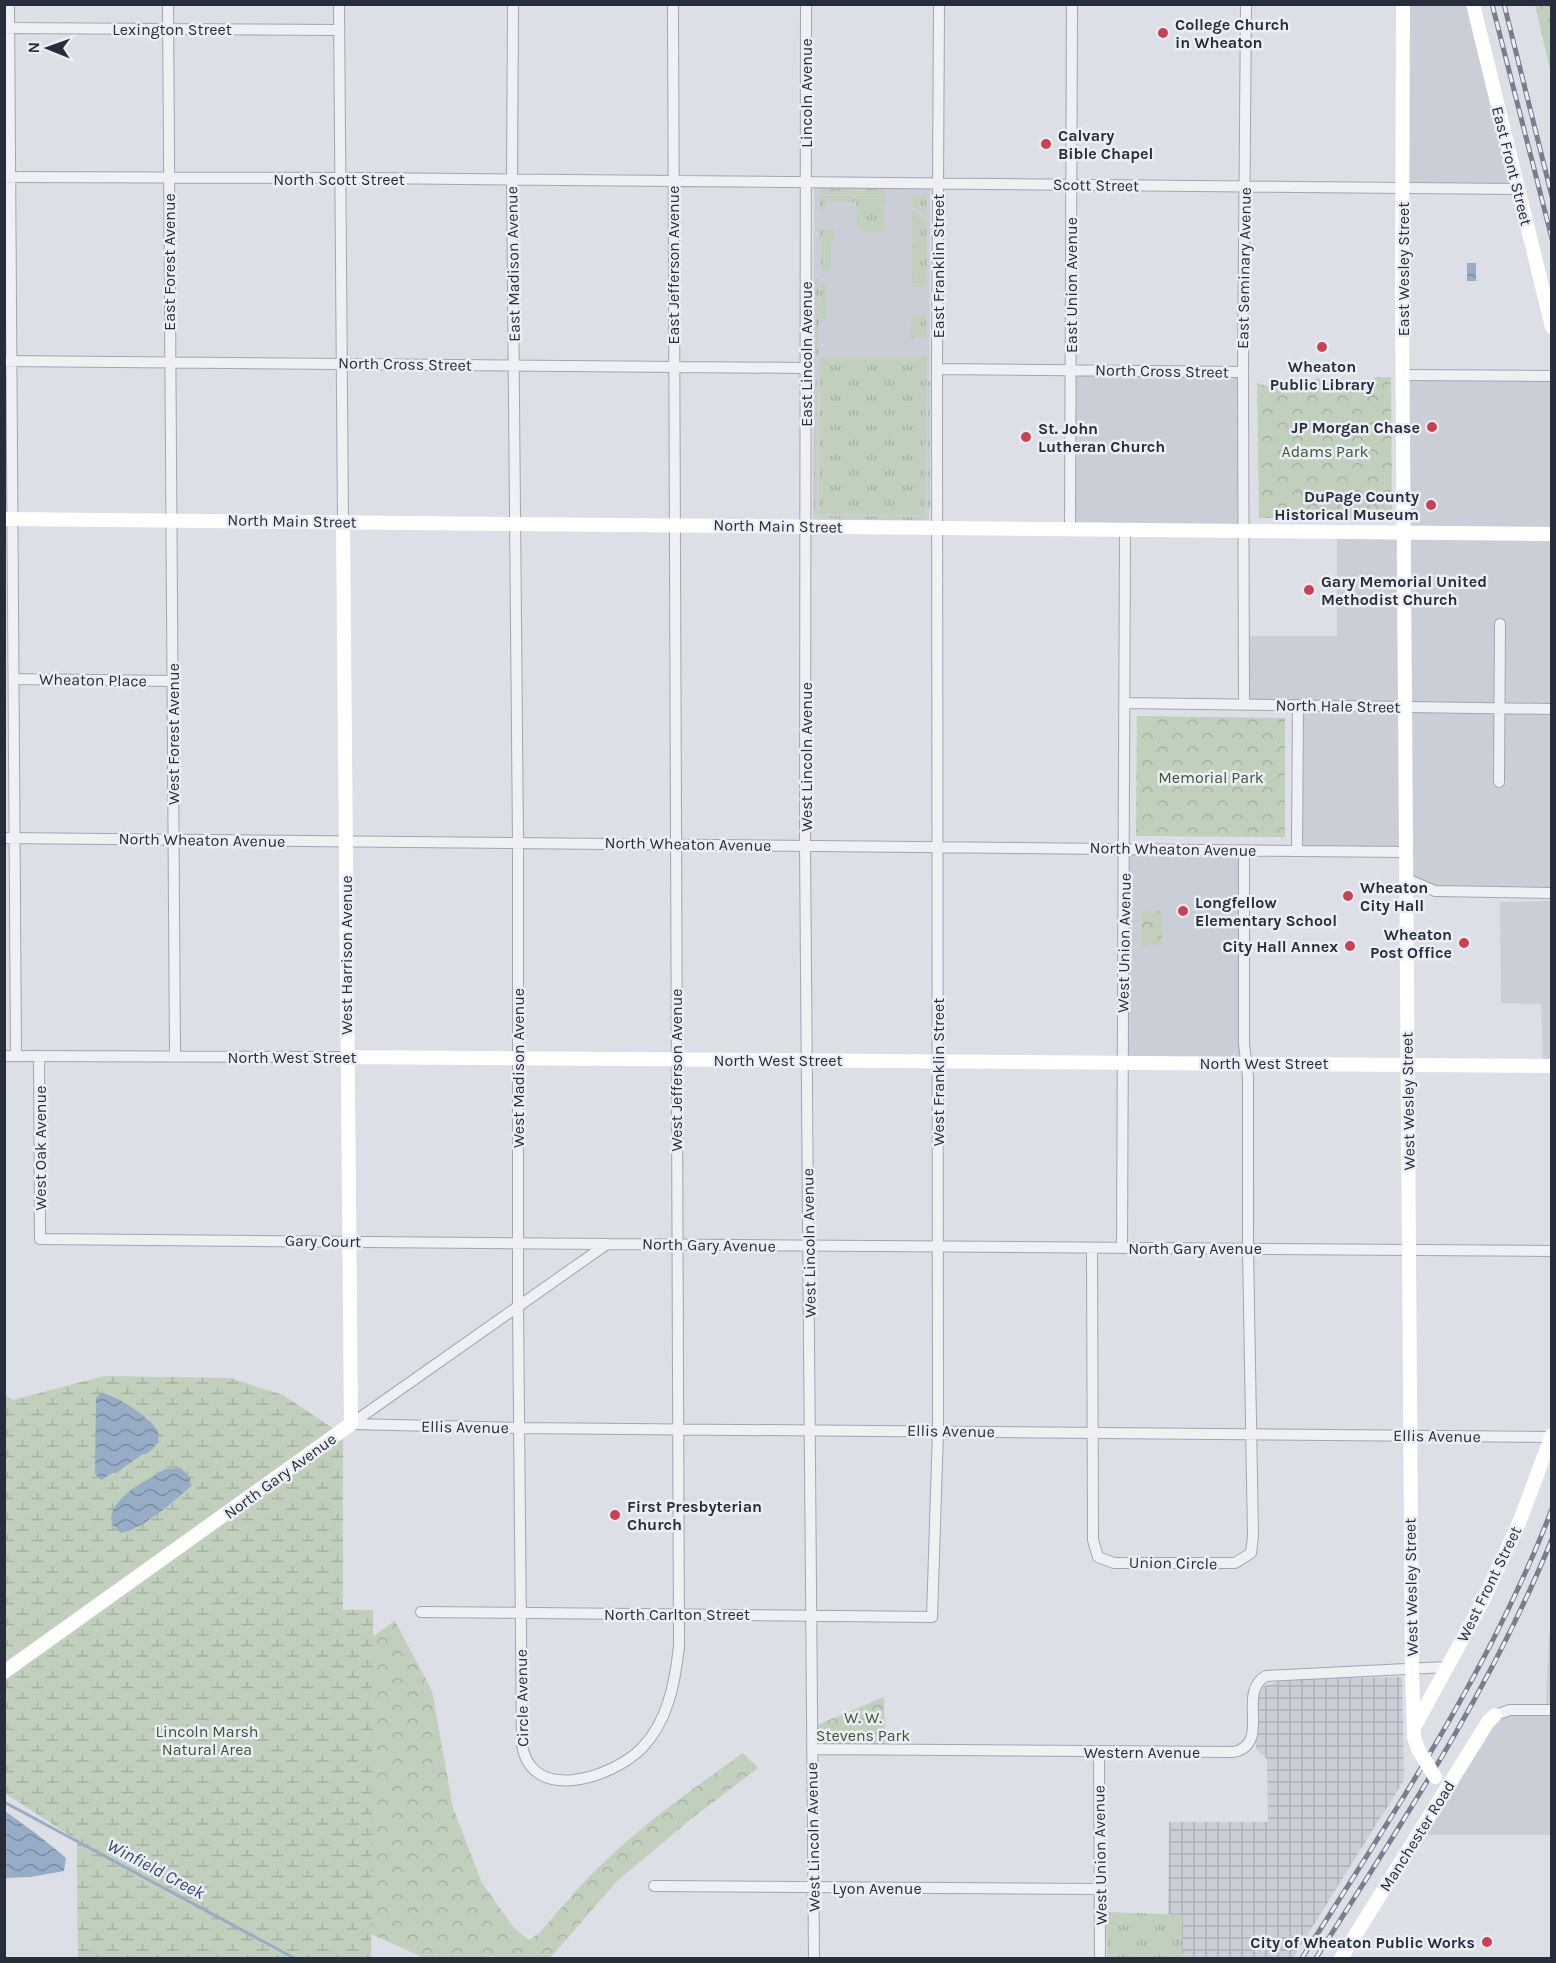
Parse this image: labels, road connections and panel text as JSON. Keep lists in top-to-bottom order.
{
  "streets": {
    "street": [
      "Lexington Street",
      "Lincoln Avenue",
      "East Front Street",
      "North Scott Street",
      "Scott Street",
      "East Forest Avenue",
      "East Madison Avenue",
      "East Jefferson Avenue",
      "East Franklin Street",
      "East Seminary Avenue",
      "East Wesley Street",
      "East Union Avenue",
      "East Lincoln Avenue",
      "North Cross Street",
      "North Main Street",
      "Wheaton Place",
      "North Hale Street",
      "West Forest Avenue",
      "West Lincoln Avenue",
      "North Wheaton Avenue",
      "West Union Avenue",
      "West Harrison Avenue",
      "North West Street",
      "West Madison Avenue",
      "West Jefferson Avenue",
      "West Franklin Street",
      "West Wesley Street",
      "West Oak Avenue",
      "Gary Court",
      "North Gary Avenue",
      "Ellis Avenue",
      "Union Circle",
      "West Front Street",
      "North Carlton Street",
      "Circle Avenue",
      "Western Avenue",
      "Manchester Road",
      "Lyon Avenue"
    ]
  },
  "crossings": [
    ["Lexington Street", "East Forest Avenue"],
    ["Lincoln Avenue", "Scott Street"],
    ["Lincoln Avenue", "East Lincoln Avenue"],
    ["East Front Street", "Scott Street"],
    ["North Scott Street", "Scott Street"],
    ["North Scott Street", "East Forest Avenue"],
    ["North Scott Street", "East Madison Avenue"],
    ["North Scott Street", "East Jefferson Avenue"],
    ["Scott Street", "East Jefferson Avenue"],
    ["Scott Street", "East Franklin Street"],
    ["Scott Street", "East Seminary Avenue"],
    ["Scott Street", "East Wesley Street"],
    ["Scott Street", "East Union Avenue"],
    ["Scott Street", "East Lincoln Avenue"],
    ["East Forest Avenue", "North Cross Street"],
    ["East Forest Avenue", "North Main Street"],
    ["East Forest Avenue", "West Forest Avenue"],
    ["East Madison Avenue", "North Cross Street"],
    ["East Madison Avenue", "North Main Street"],
    ["East Madison Avenue", "West Madison Avenue"],
    ["East Jefferson Avenue", "North Cross Street"],
    ["East Jefferson Avenue", "North Main Street"],
    ["East Jefferson Avenue", "West Jefferson Avenue"],
    ["East Franklin Street", "North Cross Street"],
    ["East Franklin Street", "North Main Street"],
    ["East Franklin Street", "West Franklin Street"],
    ["East Seminary Avenue", "North Cross Street"],
    ["East Seminary Avenue", "North Main Street"],
    ["East Seminary Avenue", "North Hale Street"],
    ["East Wesley Street", "North Main Street"],
    ["East Wesley Street", "West Wesley Street"],
    ["East Union Avenue", "North Cross Street"],
    ["East Union Avenue", "North Main Street"],
    ["East Lincoln Avenue", "North Cross Street"],
    ["East Lincoln Avenue", "North Main Street"],
    ["East Lincoln Avenue", "West Lincoln Avenue"],
    ["North Main Street", "West Forest Avenue"],
    ["North Main Street", "West Lincoln Avenue"],
    ["North Main Street", "West Union Avenue"],
    ["North Main Street", "West Harrison Avenue"],
    ["North Main Street", "West Madison Avenue"],
    ["North Main Street", "West Jefferson Avenue"],
    ["North Main Street", "West Franklin Street"],
    ["North Main Street", "West Wesley Street"],
    ["Wheaton Place", "West Forest Avenue"],
    ["North Hale Street", "West Union Avenue"],
    ["North Hale Street", "West Wesley Street"],
    ["West Forest Avenue", "North Wheaton Avenue"],
    ["West Forest Avenue", "North West Street"],
    ["West Lincoln Avenue", "North Wheaton Avenue"],
    ["West Lincoln Avenue", "North West Street"],
    ["West Lincoln Avenue", "North Gary Avenue"],
    ["West Lincoln Avenue", "Ellis Avenue"],
    ["West Lincoln Avenue", "North Carlton Street"],
    ["West Lincoln Avenue", "Western Avenue"],
    ["West Lincoln Avenue", "Lyon Avenue"],
    ["North Wheaton Avenue", "West Union Avenue"],
    ["North Wheaton Avenue", "West Harrison Avenue"],
    ["North Wheaton Avenue", "West Madison Avenue"],
    ["North Wheaton Avenue", "West Jefferson Avenue"],
    ["North Wheaton Avenue", "West Franklin Street"],
    ["North Wheaton Avenue", "West Wesley Street"],
    ["West Union Avenue", "North West Street"],
    ["West Union Avenue", "North Gary Avenue"],
    ["West Union Avenue", "Western Avenue"],
    ["West Union Avenue", "Lyon Avenue"],
    ["West Harrison Avenue", "North West Street"],
    ["West Harrison Avenue", "Gary Court"],
    ["West Harrison Avenue", "North Gary Avenue"],
    ["West Harrison Avenue", "Ellis Avenue"],
    ["North West Street", "West Madison Avenue"],
    ["North West Street", "West Jefferson Avenue"],
    ["North West Street", "West Franklin Street"],
    ["North West Street", "West Wesley Street"],
    ["North West Street", "West Oak Avenue"],
    ["West Madison Avenue", "Gary Court"],
    ["West Madison Avenue", "North Gary Avenue"],
    ["West Madison Avenue", "Ellis Avenue"],
    ["West Madison Avenue", "North Carlton Street"],
    ["West Madison Avenue", "Circle Avenue"],
    ["West Jefferson Avenue", "North Gary Avenue"],
    ["West Jefferson Avenue", "Ellis Avenue"],
    ["West Jefferson Avenue", "North Carlton Street"],
    ["West Jefferson Avenue", "Circle Avenue"],
    ["West Franklin Street", "North Gary Avenue"],
    ["West Franklin Street", "Ellis Avenue"],
    ["West Franklin Street", "North Carlton Street"],
    ["West Wesley Street", "North Gary Avenue"],
    ["West Wesley Street", "Ellis Avenue"],
    ["West Wesley Street", "West Front Street"],
    ["West Wesley Street", "Western Avenue"],
    ["West Wesley Street", "Manchester Road"],
    ["West Oak Avenue", "Gary Court"],
    ["Gary Court", "North Gary Avenue"],
    ["North Gary Avenue", "Ellis Avenue"],
    ["Ellis Avenue", "Union Circle"],
    ["Ellis Avenue", "West Front Street"],
    ["North Carlton Street", "Circle Avenue"]
  ],
  "water": ["Winfield Creek"],
  "parks": [
    "Adams Park",
    "Memorial Park",
    "W. W. Stevens Park",
    "Lincoln Marsh Natural Area"
  ],
  "places": [
    "College Church in Wheaton",
    "Calvary Bible Chapel",
    "Wheaton Public Library",
    "JP Morgan Chase",
    "St. John Lutheran Church",
    "DuPage County Historical Museum",
    "Gary Memorial United Methodist Church",
    "Wheaton City Hall",
    "Longfellow Elementary School",
    "Wheaton Post Office",
    "City Hall Annex",
    "First Presbyterian Church",
    "City of Wheaton Public Works"
  ],
  "north": "left"
}
